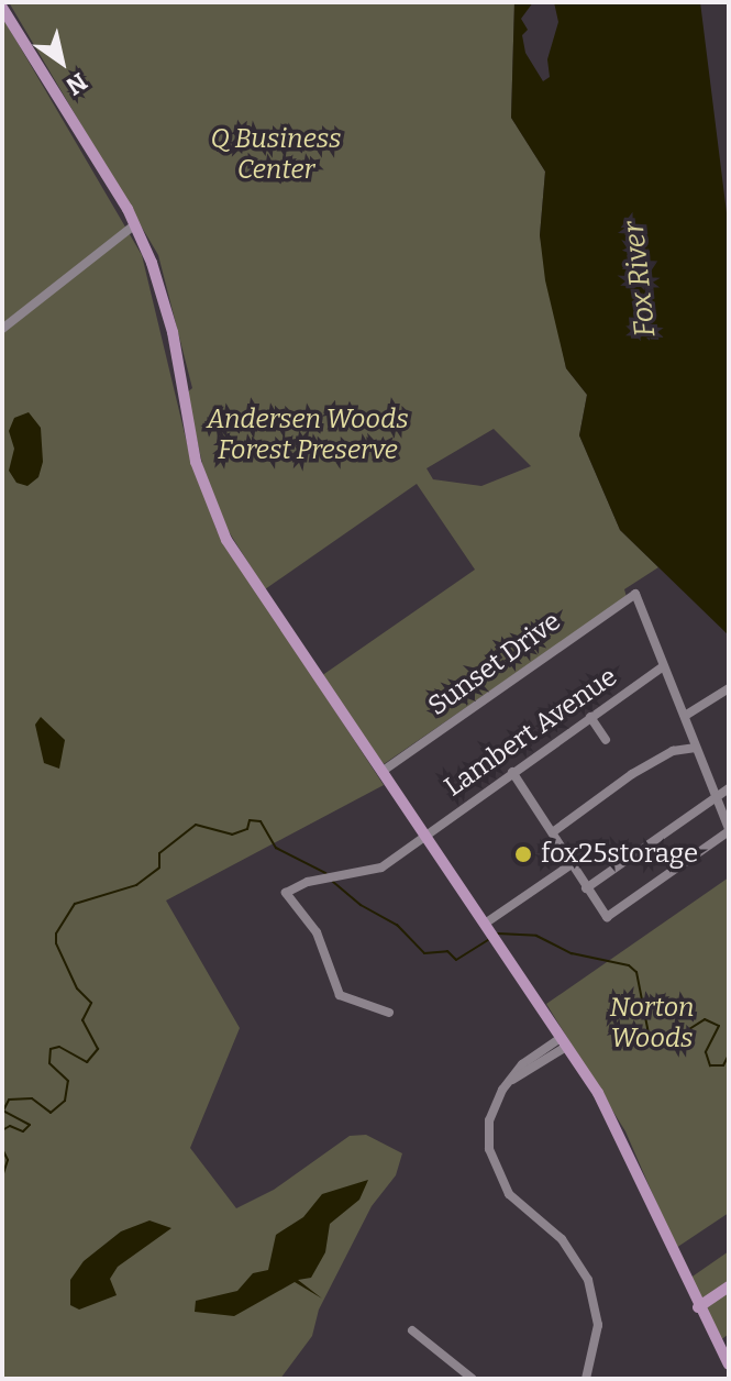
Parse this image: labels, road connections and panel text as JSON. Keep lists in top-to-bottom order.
{
  "streets": {
    "street": ["Sunset Drive", "Lambert Avenue"]
  },
  "crossings": [
    ["Sunset Drive", "Lambert Avenue"]
  ],
  "water": ["Fox River"],
  "parks": ["Q Business Center", "Andersen Woods Forest Preserve", "Norton Woods"],
  "places": ["fox25storage"],
  "north": "bottom right"
}
